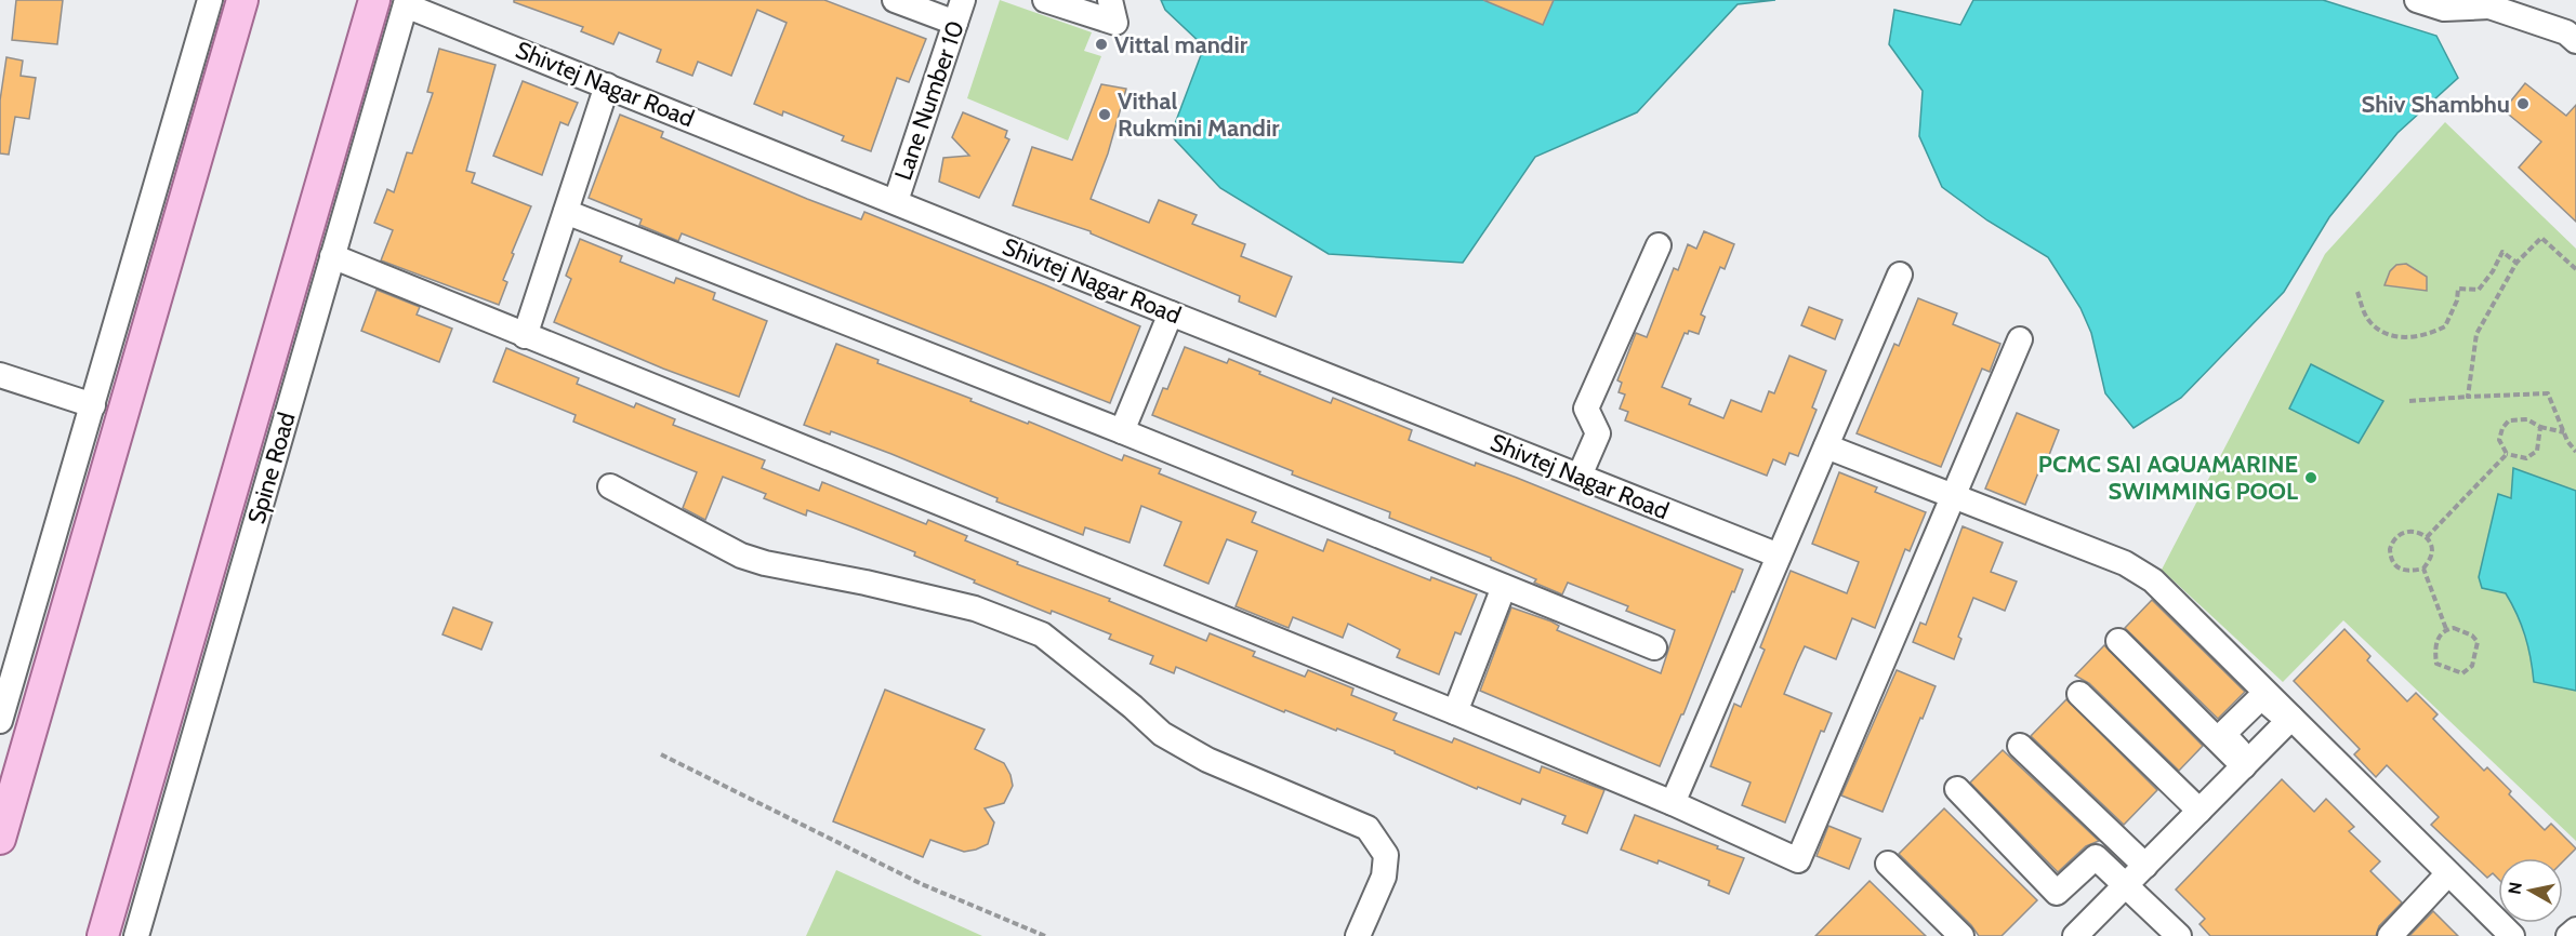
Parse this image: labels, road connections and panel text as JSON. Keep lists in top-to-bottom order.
{
  "streets": {
    "main road": ["Spine Road"],
    "street": ["Shivtej Nagar Road", "Lane Number 10"]
  },
  "crossings": [
    ["Shivtej Nagar Road", "Lane Number 10"],
    ["Shivtej Nagar Road", "Spine Road"]
  ],
  "places": [
    "Vittal mandir",
    "Shiv Shambhu",
    "Vithal Rukmini Mandir",
    "PCMC SAI AQUAMARINE SWIMMING POOL"
  ],
  "north": "left"
}
